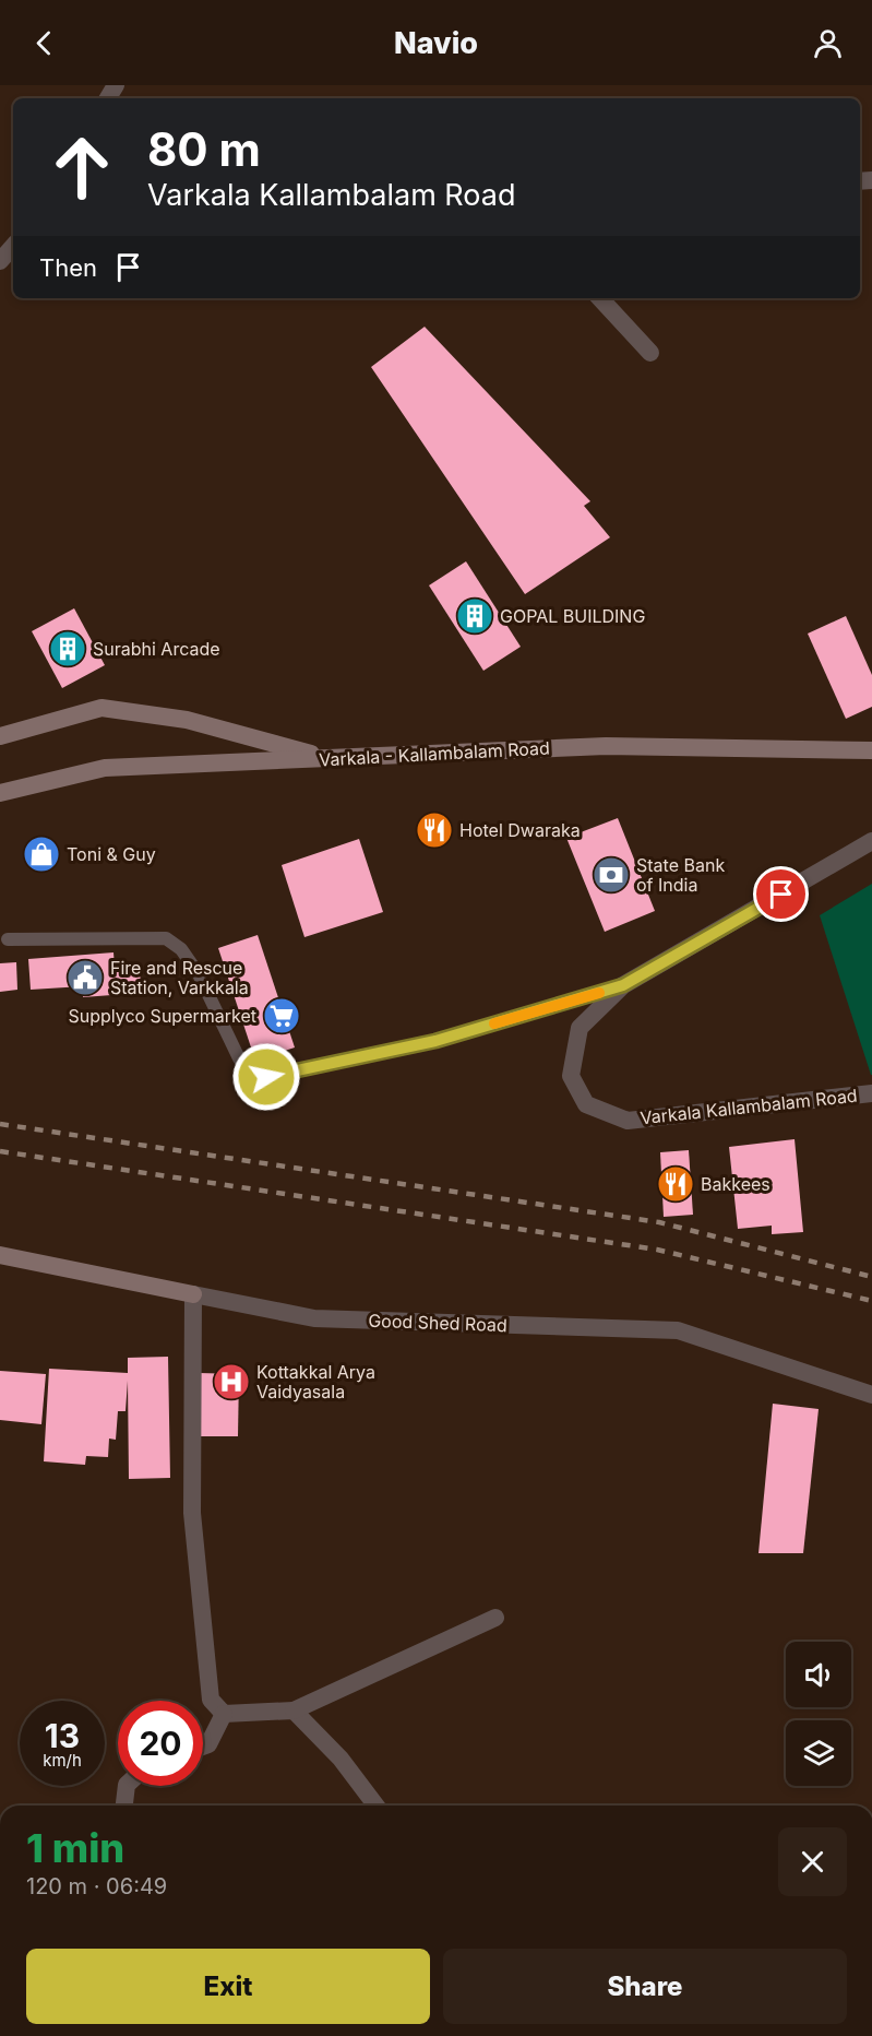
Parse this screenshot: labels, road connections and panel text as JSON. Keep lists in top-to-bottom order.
{
  "streets": {
    "main road": ["Varkala - Kallambalam Road", "Good Shed Road"],
    "street": ["Varkala Kallambalam Road"]
  },
  "places": {
    "building": ["GOPAL BUILDING", "Surabhi Arcade"],
    "restaurant": ["Hotel Dwaraka", "Bakkees"],
    "shop": ["Toni & Guy"],
    "bank": ["State Bank of India"],
    "public building": ["Fire and Rescue Station, Varkkala"],
    "supermarket": ["Supplyco Supermarket"],
    "hospital": ["Kottakkal Arya Vaidyasala"]
  },
  "page": {
    "header": "Navio",
    "turn": ["80 m", "Varkala Kallambalam Road"],
    "then": "Then",
    "speed": "13 km/h",
    "limit": "20",
    "heading": ["1 min", "120 m · 06:49"],
    "buttons": ["Exit", "Share"]
  }
}
